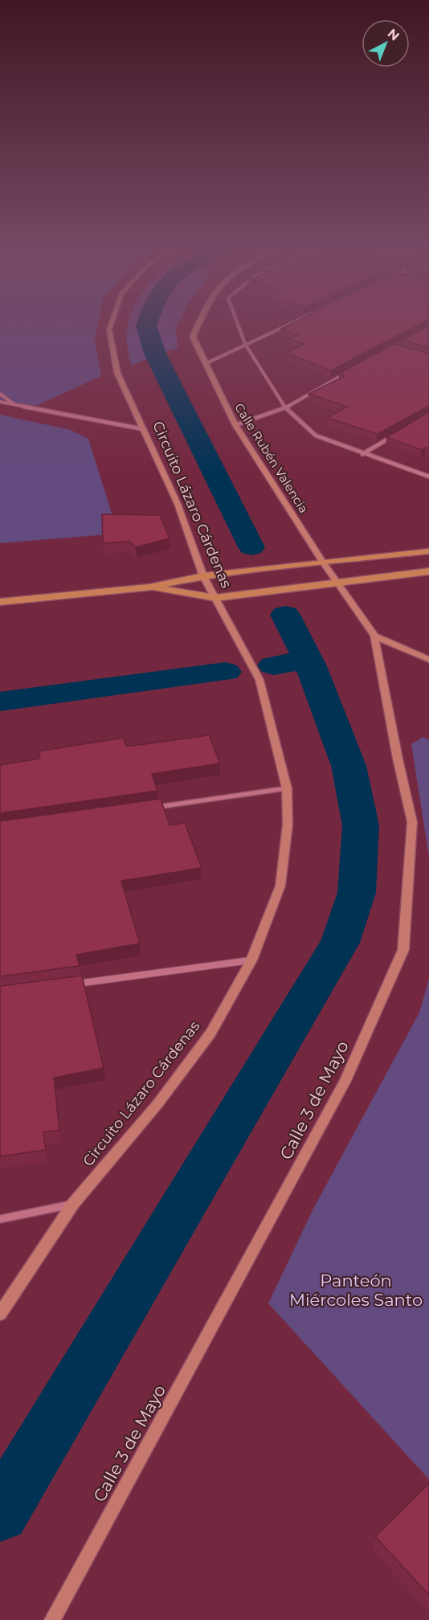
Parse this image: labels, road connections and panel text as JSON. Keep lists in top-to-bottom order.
{
  "streets": {
    "street": ["Calle Rubén Valencia", "Circuito Lázaro Cárdenas", "Calle 3 de Mayo"]
  },
  "crossings": [
    ["Calle Rubén Valencia", "Calle 3 de Mayo"]
  ],
  "parks": ["Panteón Miércoles Santo"],
  "north": "top right"
}
